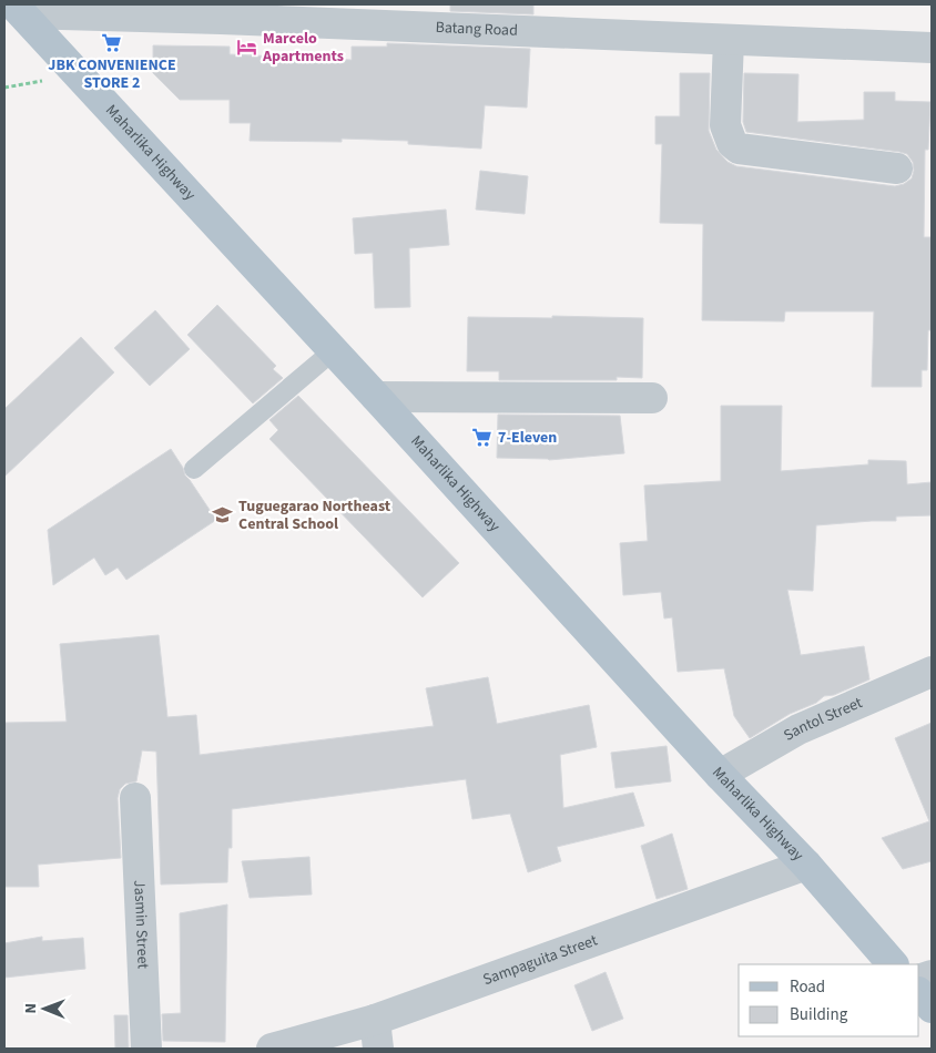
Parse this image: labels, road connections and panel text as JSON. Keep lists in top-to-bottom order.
{
  "streets": {
    "main road": ["Maharlika Highway"],
    "street": [
      "Batang Road",
      "Santol Street",
      "Jasmin Street",
      "Sampaguita Street"
    ]
  },
  "crossings": [
    ["Batang Road", "Maharlika Highway"],
    ["Maharlika Highway", "Santol Street"],
    ["Maharlika Highway", "Sampaguita Street"]
  ],
  "places": {
    "supermarket": ["JBK CONVENIENCE STORE 2", "7-Eleven"],
    "hotel": ["Marcelo Apartments"],
    "school or university": ["Tuguegarao Northeast Central School"]
  },
  "legend": ["Road", "Building"],
  "north": "left"
}
